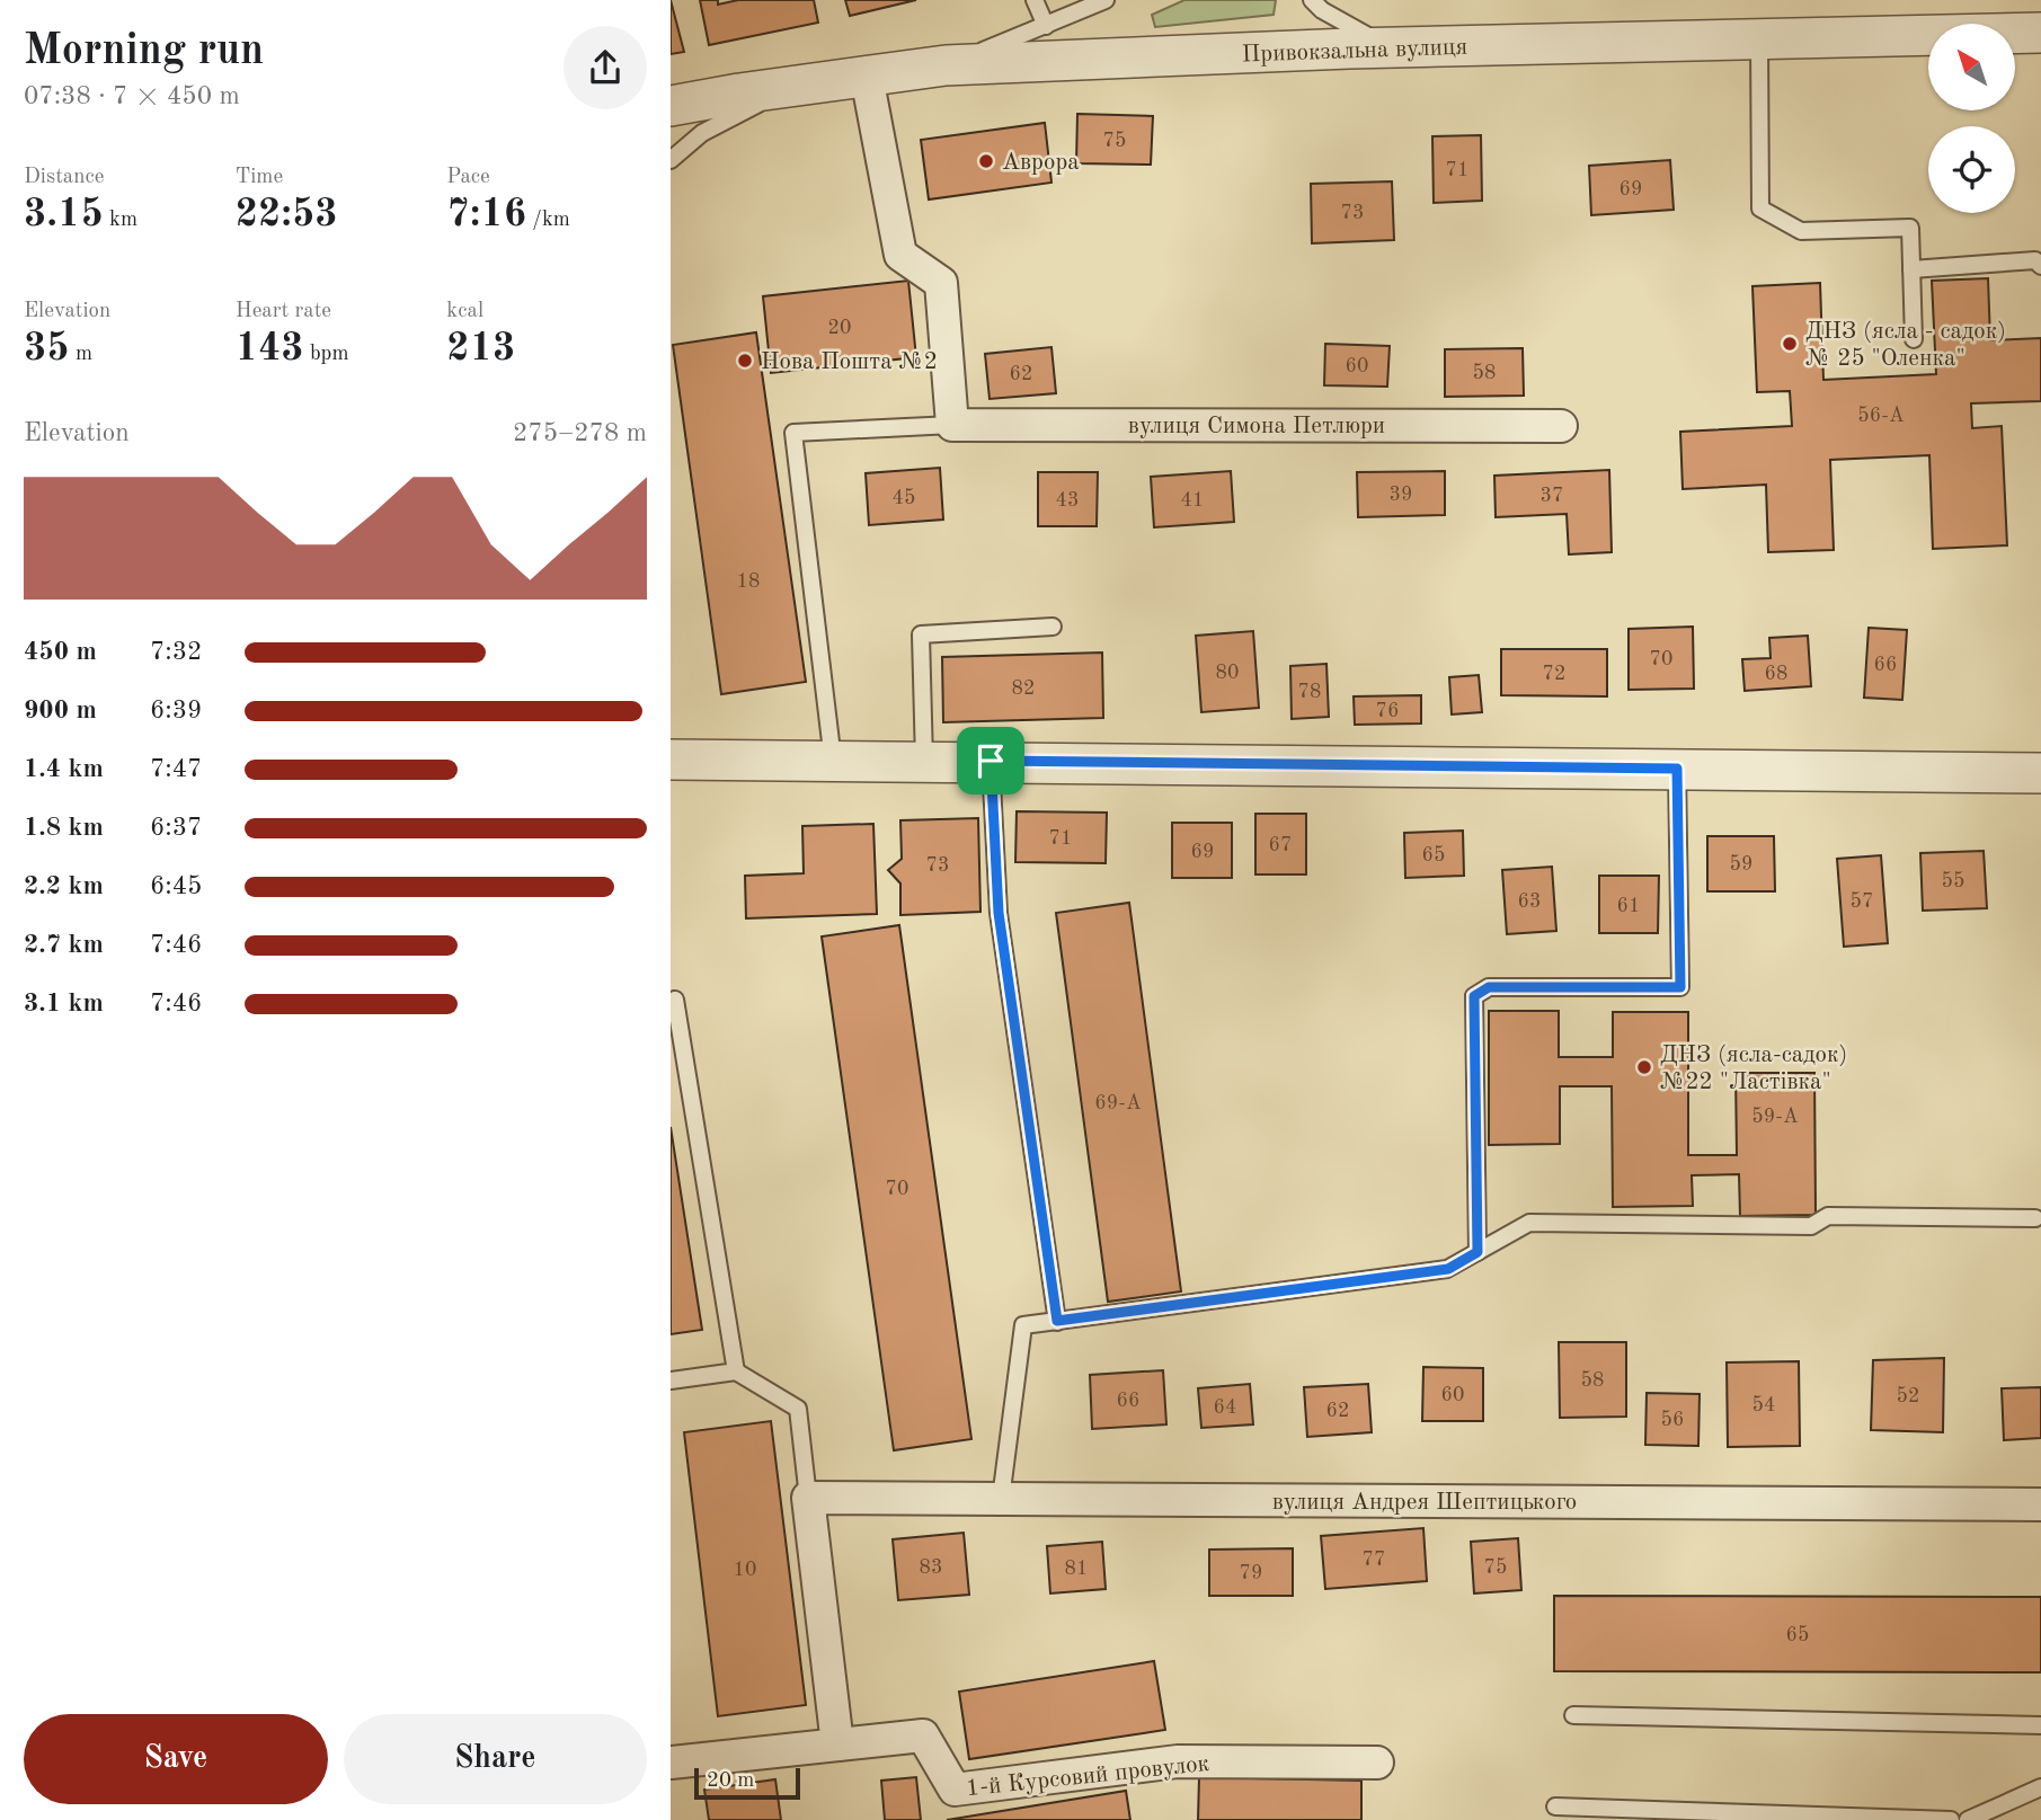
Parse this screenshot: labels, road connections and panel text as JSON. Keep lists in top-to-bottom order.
{
  "streets": {
    "street": [
      "Привокзальна вулиця",
      "вулиця Симона Петлюри",
      "вулиця Андрея Шептицького",
      "1-й Курсовий провулок"
    ]
  },
  "places": [
    "Аврора",
    "ДНЗ (ясла - садок) № 25 \"Оленка\"",
    "Нова Пошта №2",
    "ДНЗ (ясла-садок) №22 \"Ластівка\""
  ],
  "house_numbers": [
    "75",
    "71",
    "69",
    "73",
    "20",
    "60",
    "58",
    "62",
    "56-А",
    "39",
    "37",
    "45",
    "43",
    "41",
    "18",
    "70",
    "66",
    "80",
    "72",
    "68",
    "82",
    "78",
    "76",
    "71",
    "67",
    "69",
    "65",
    "59",
    "73",
    "55",
    "63",
    "57",
    "61",
    "69-А",
    "59-А",
    "70",
    "58",
    "60",
    "52",
    "66",
    "54",
    "64",
    "62",
    "56",
    "77",
    "83",
    "75",
    "81",
    "10",
    "79",
    "65"
  ],
  "scale_bar": "20 m",
  "north": "top left",
  "page": {
    "heading": ["Morning run", "07:38 · 7 × 450 m"],
    "stats": [
      ["Distance", "3.15 km"],
      ["Time", "22:53"],
      ["Pace", "7:16 /km"],
      ["Elevation", "35 m"],
      ["Heart rate", "143 bpm"],
      ["kcal", "213"]
    ],
    "chart": ["Elevation", "275–278 m"],
    "list": [
      {
        "name": "450 m",
        "note": "7:32"
      },
      {
        "name": "900 m",
        "note": "6:39"
      },
      {
        "name": "1.4 km",
        "note": "7:47"
      },
      {
        "name": "1.8 km",
        "note": "6:37"
      },
      {
        "name": "2.2 km",
        "note": "6:45"
      },
      {
        "name": "2.7 km",
        "note": "7:46"
      },
      {
        "name": "3.1 km",
        "note": "7:46"
      }
    ],
    "buttons": ["Save", "Share"],
    "scale": "20 m"
  }
}
